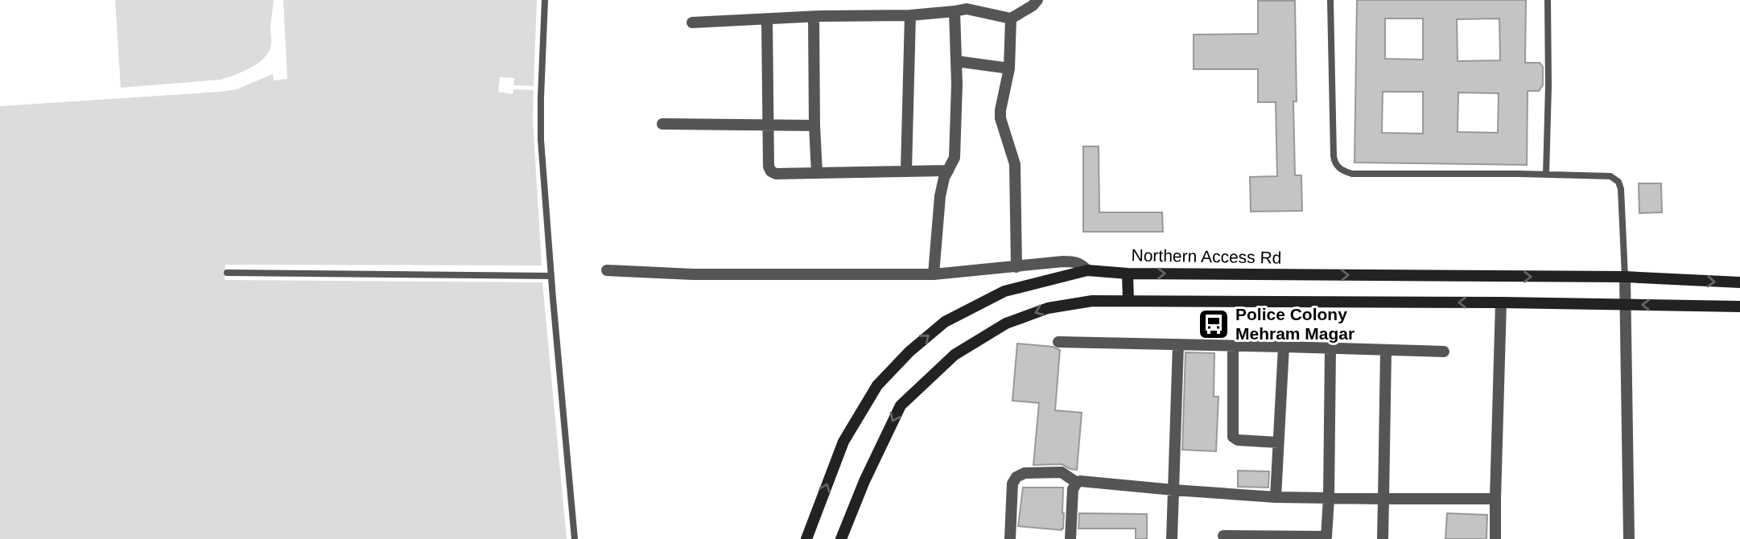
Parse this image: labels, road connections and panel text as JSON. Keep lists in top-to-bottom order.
{
  "streets": {
    "main road": ["Northern Access Rd"]
  },
  "places": {
    "bus stop": ["Police Colony Mehram Magar"]
  }
}
